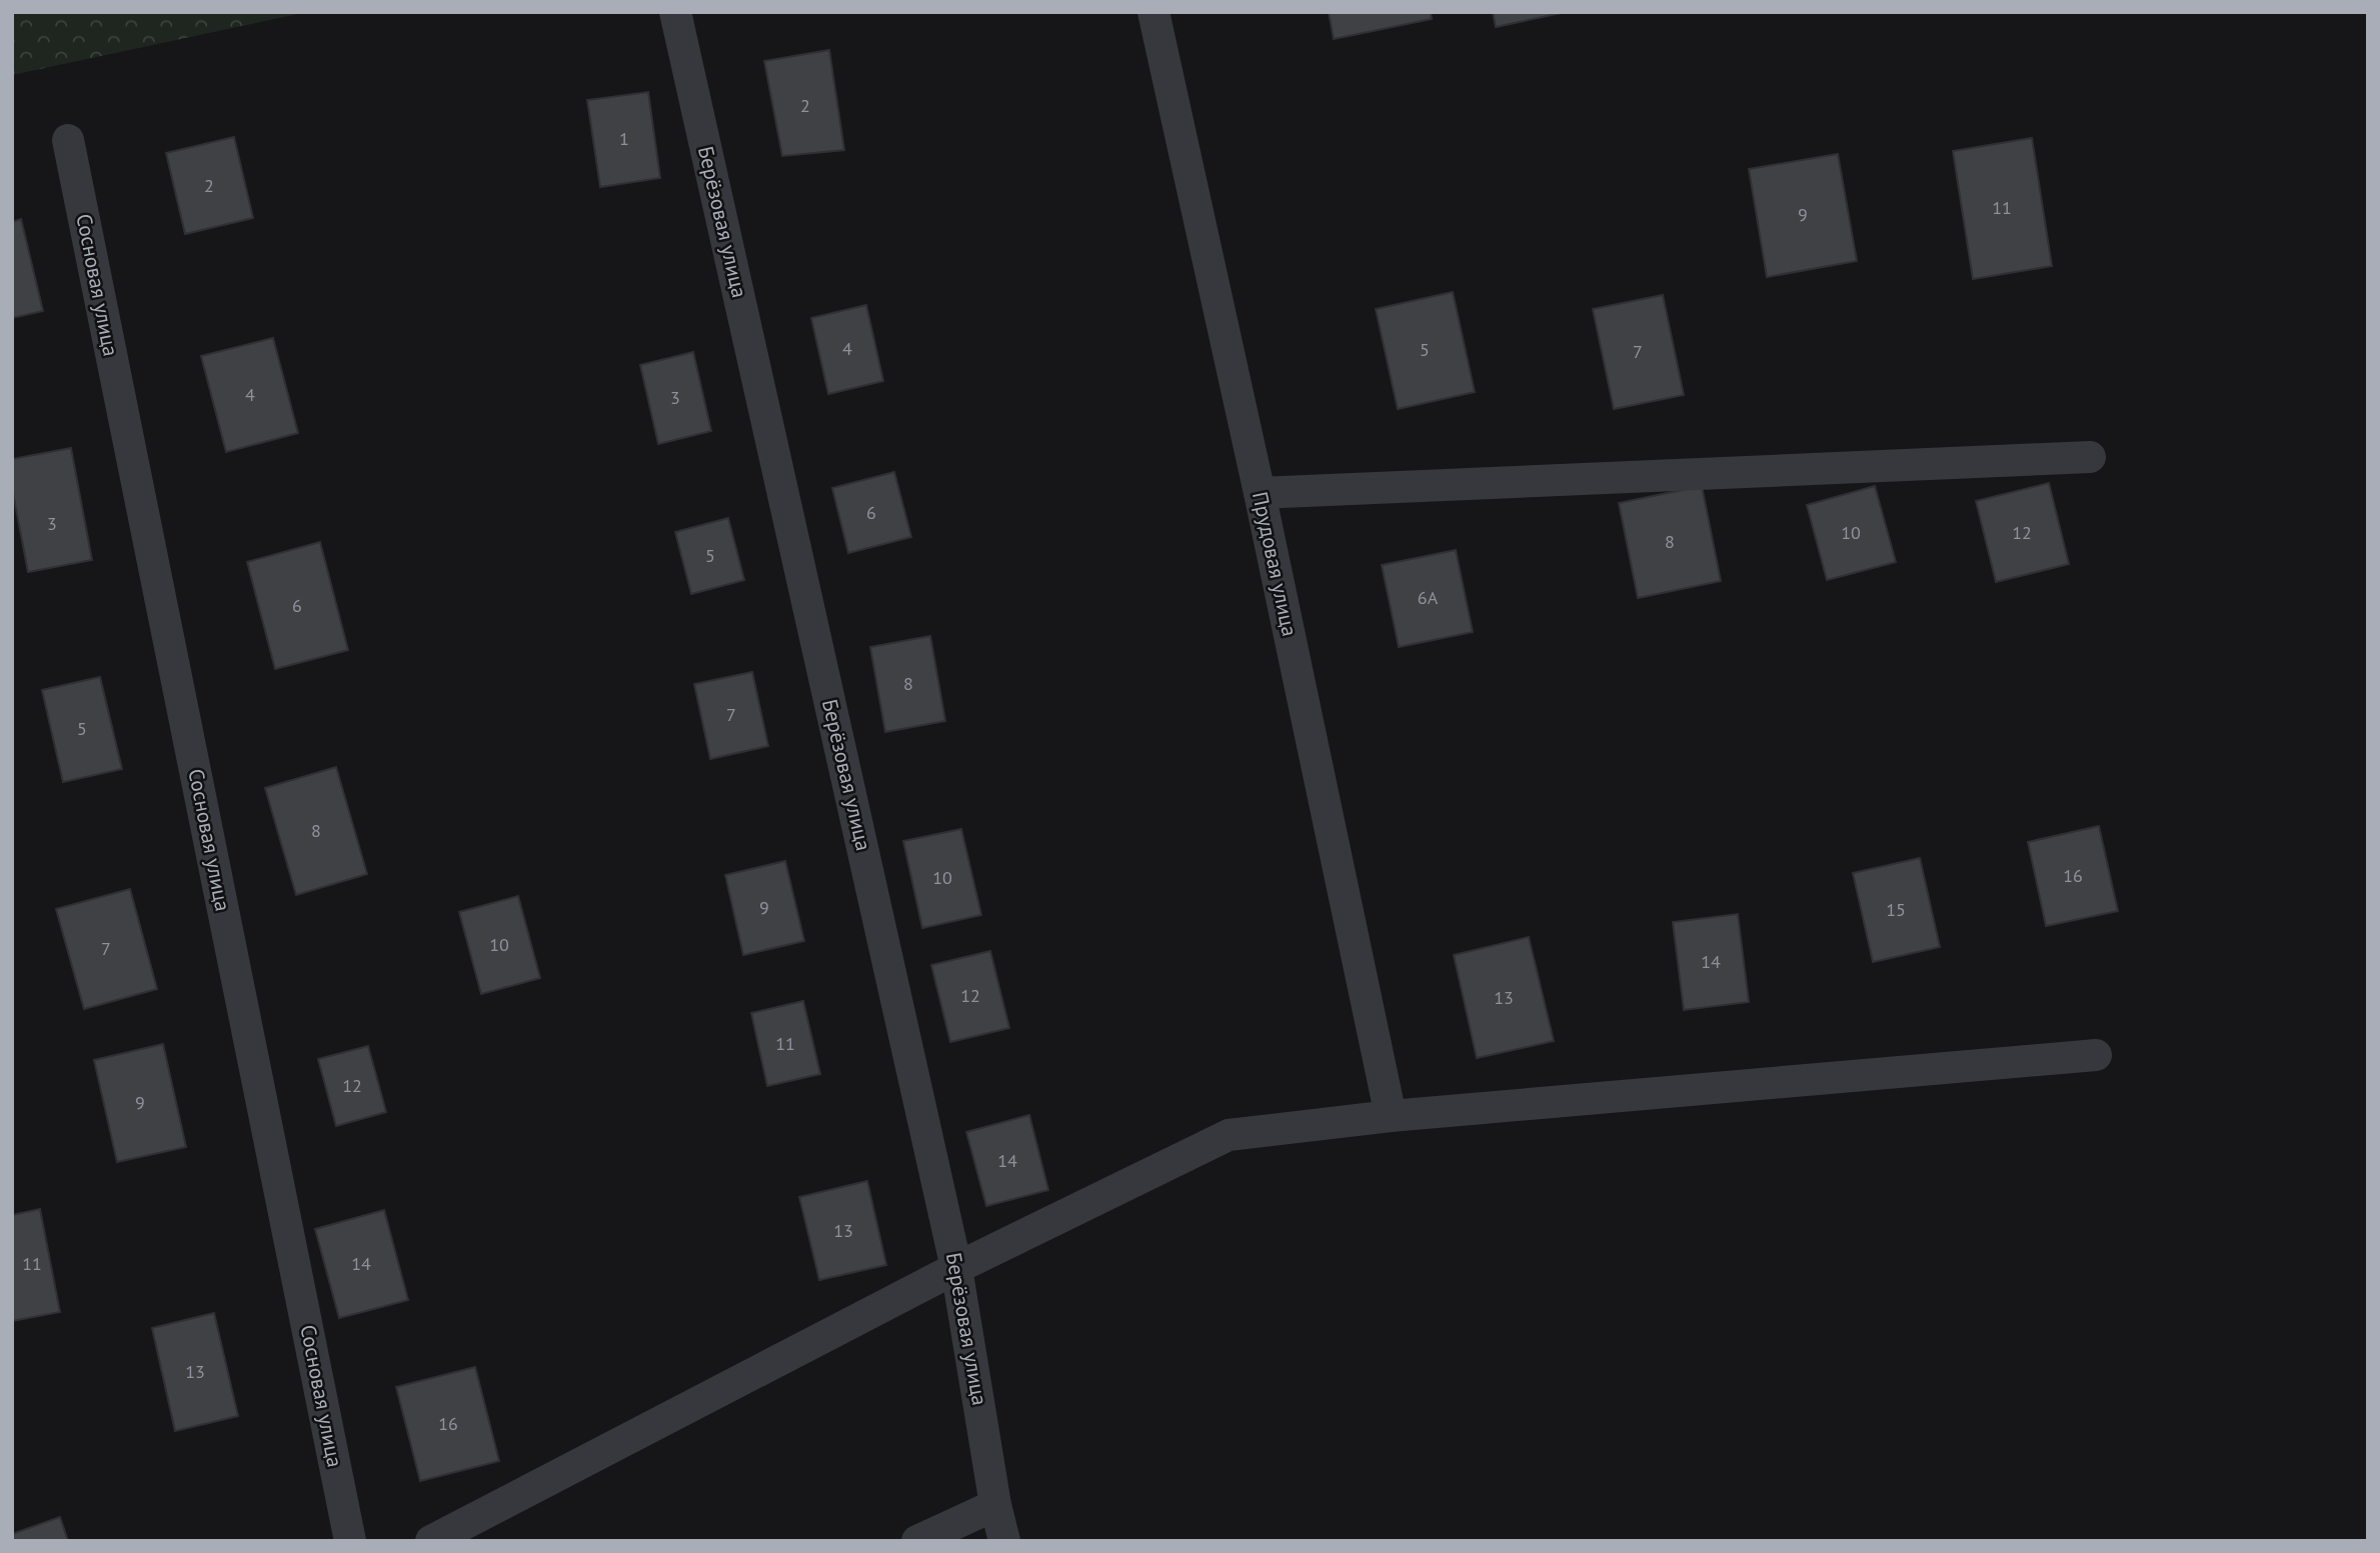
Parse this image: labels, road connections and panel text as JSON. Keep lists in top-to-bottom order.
{
  "streets": {
    "street": ["Берёзовая улица", "Сосновая улица", "Прудовая улица"]
  },
  "house_numbers": [
    "2",
    "1",
    "2",
    "11",
    "9",
    "4",
    "5",
    "7",
    "4",
    "3",
    "6",
    "3",
    "10",
    "12",
    "8",
    "5",
    "6А",
    "6",
    "8",
    "7",
    "5",
    "8",
    "16",
    "10",
    "9",
    "15",
    "10",
    "7",
    "14",
    "12",
    "13",
    "11",
    "12",
    "9",
    "14",
    "13",
    "11",
    "14",
    "13",
    "16"
  ]
}
